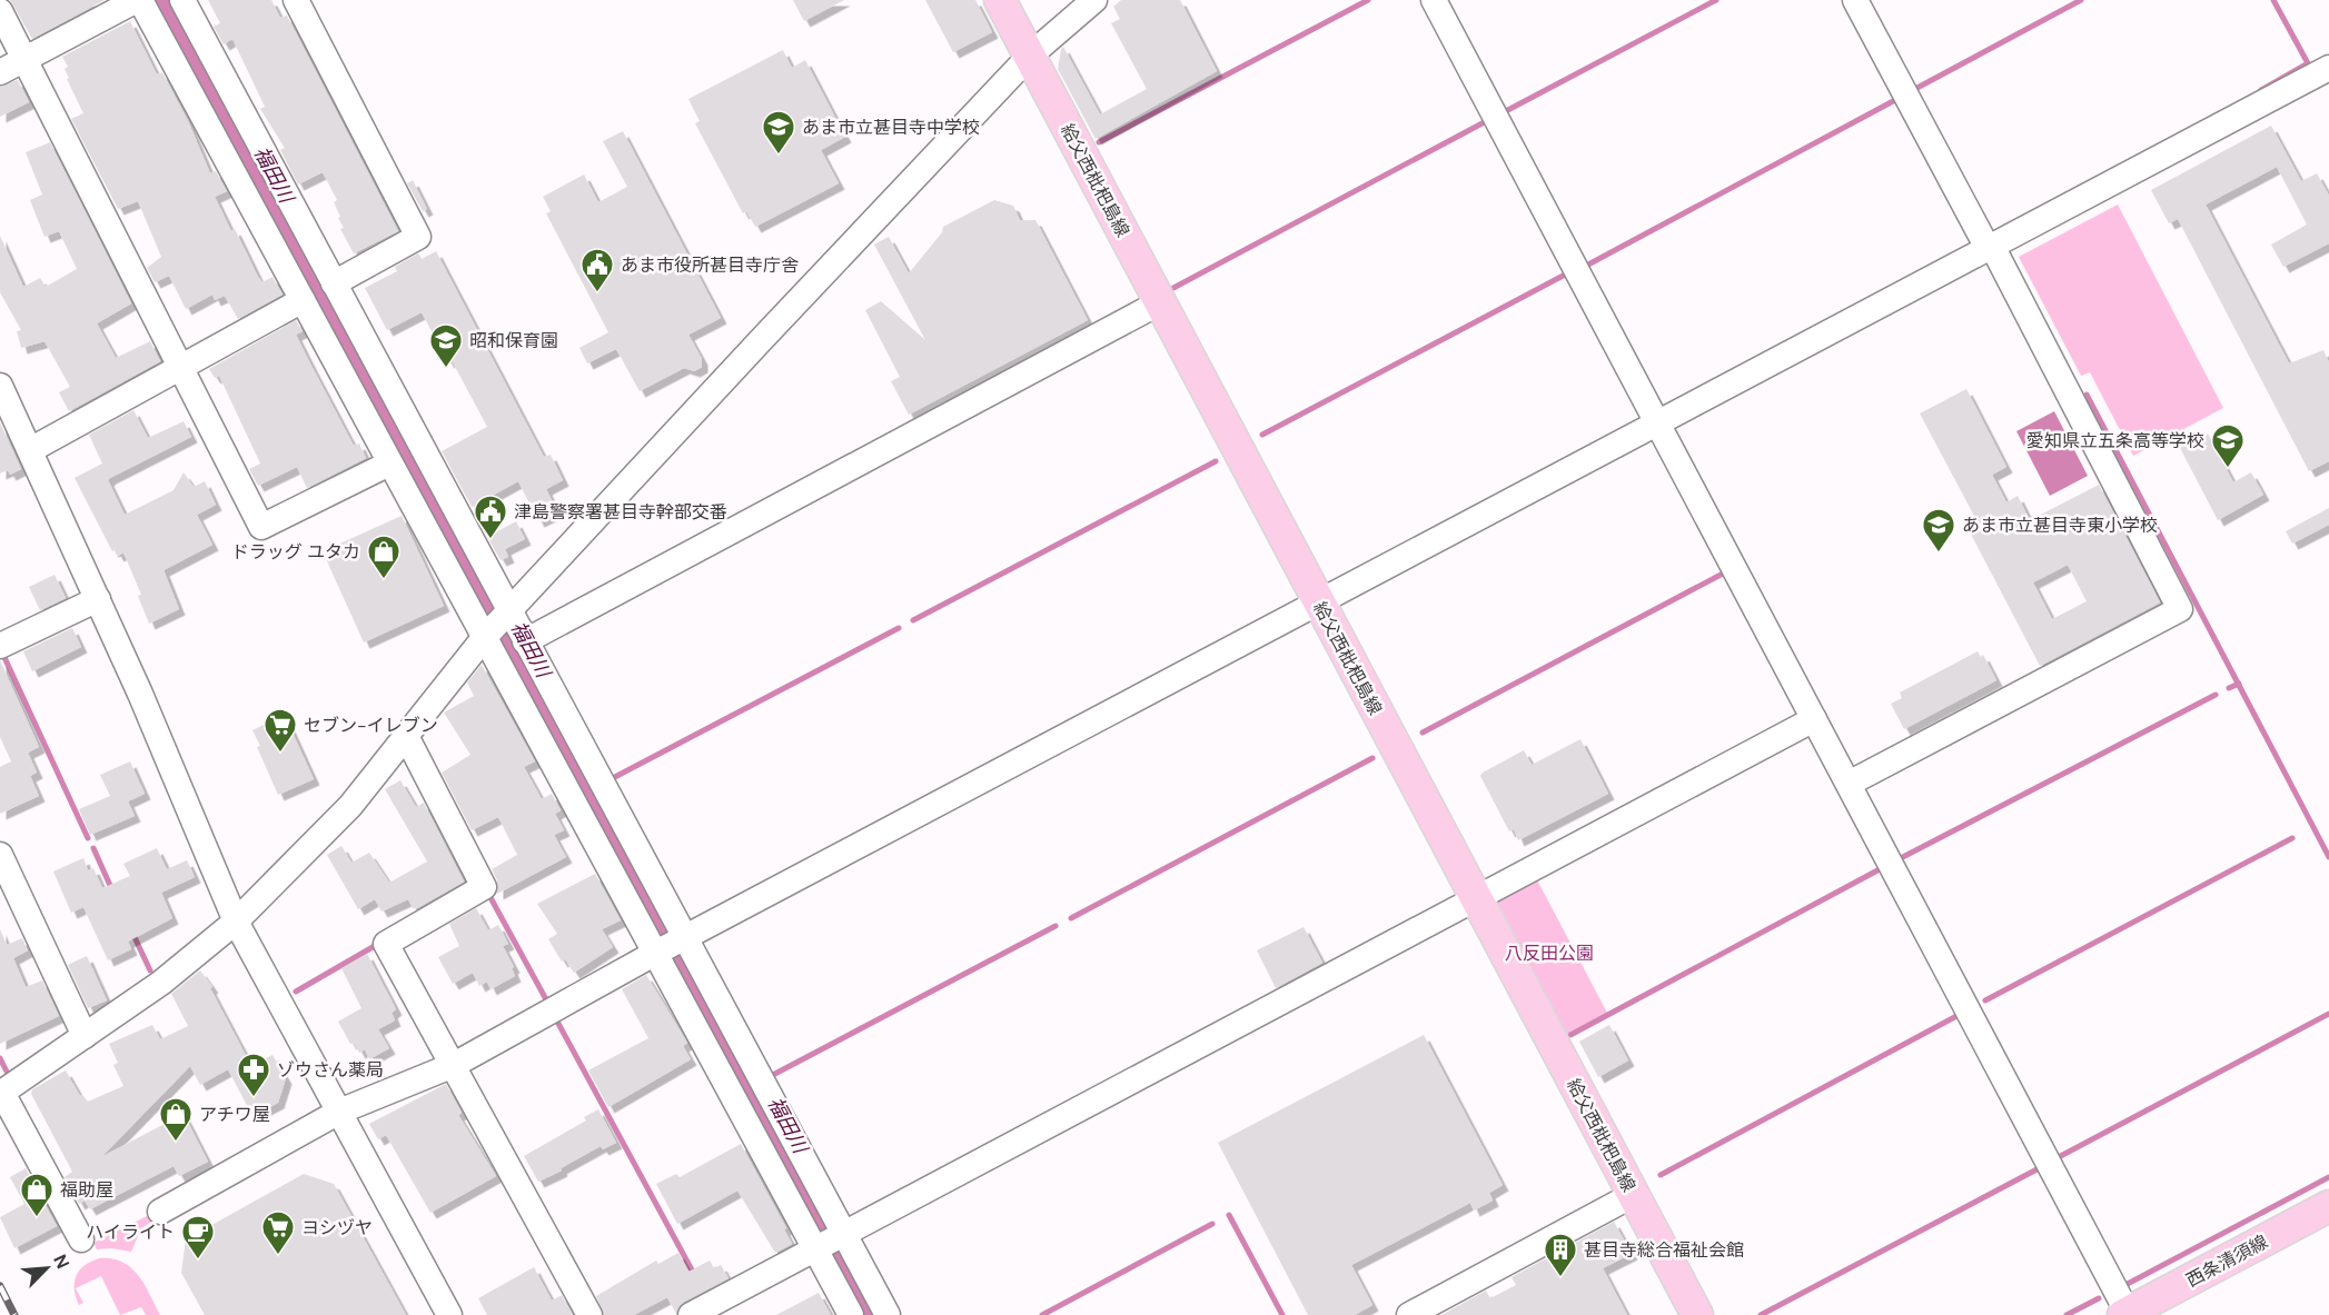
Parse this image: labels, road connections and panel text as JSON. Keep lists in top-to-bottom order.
{
  "streets": {
    "main road": ["給父西枇杷島線", "西条清須線"]
  },
  "water": ["福田川"],
  "parks": ["八反田公園"],
  "places": {
    "school or university": [
      "あま市立甚目寺中学校",
      "昭和保育園",
      "愛知県立五条高等学校",
      "あま市立甚目寺東小学校"
    ],
    "public building": ["あま市役所甚目寺庁舎", "津島警察署甚目寺幹部交番"],
    "shop": ["ドラッグ ユタカ", "アチワ屋", "福助屋"],
    "supermarket": ["セブン-イレブン", "ヨシヅヤ"],
    "pharmacy": ["ゾウさん薬局"],
    "cafe": ["ハイライト"],
    "building": ["甚目寺総合福祉会館"]
  },
  "north": "top right"
}
